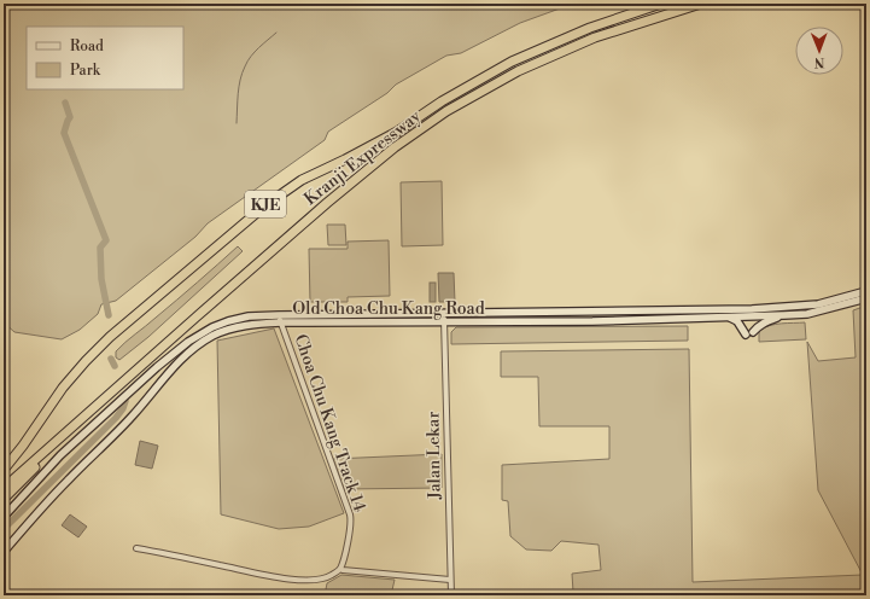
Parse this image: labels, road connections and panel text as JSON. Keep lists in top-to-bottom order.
{
  "streets": {
    "highway": ["Kranji Expressway", "KJE"],
    "main road": ["Old Choa Chu Kang Road"],
    "street": ["Choa Chu Kang Track 14", "Jalan Lekar"]
  },
  "crossings": [
    ["Old Choa Chu Kang Road", "Choa Chu Kang Track 14"],
    ["Old Choa Chu Kang Road", "Jalan Lekar"]
  ],
  "legend": ["Road", "Park"],
  "north": "bottom"
}
